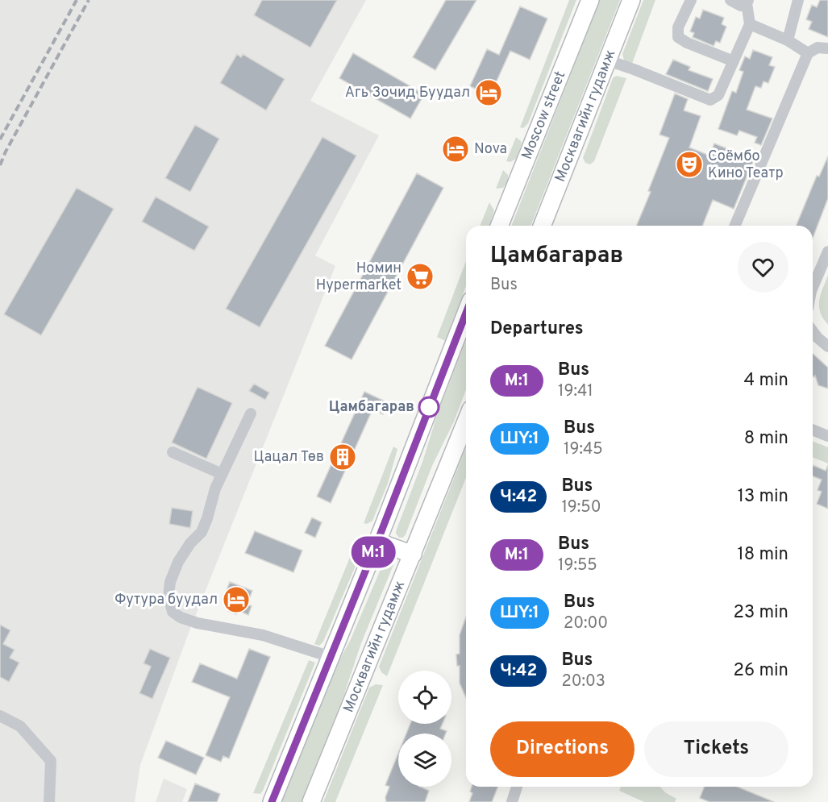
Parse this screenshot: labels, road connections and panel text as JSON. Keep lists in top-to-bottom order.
{
  "streets": {
    "highway": ["Moscow street", "Москвагийн гудамж"]
  },
  "places": {
    "hotel": ["Агь 3очид Буудал", "Nova", "Футура буудал"],
    "theatre": ["Соёмбо Кино Театр"],
    "supermarket": ["Номин Hyрermarket"],
    "other": ["Цамбагарав"],
    "building": ["Цацал Төв"]
  },
  "lines": ["bus line М:1"],
  "page": {
    "on_map": "М:1",
    "heading": [
      ["Цамбагарав", "Bus"],
      "Departures"
    ],
    "list": [
      {
        "mark": "М:1",
        "name": "Bus",
        "note": "19:41",
        "value": "4 min"
      },
      {
        "mark": "ШҮ:1",
        "name": "Bus",
        "note": "19:45",
        "value": "8 min"
      },
      {
        "mark": "Ч:42",
        "name": "Bus",
        "note": "19:50",
        "value": "13 min"
      },
      {
        "mark": "М:1",
        "name": "Bus",
        "note": "19:55",
        "value": "18 min"
      },
      {
        "mark": "ШҮ:1",
        "name": "Bus",
        "note": "20:00",
        "value": "23 min"
      },
      {
        "mark": "Ч:42",
        "name": "Bus",
        "note": "20:03",
        "value": "26 min"
      }
    ],
    "buttons": ["Directions", "Tickets"]
  }
}
